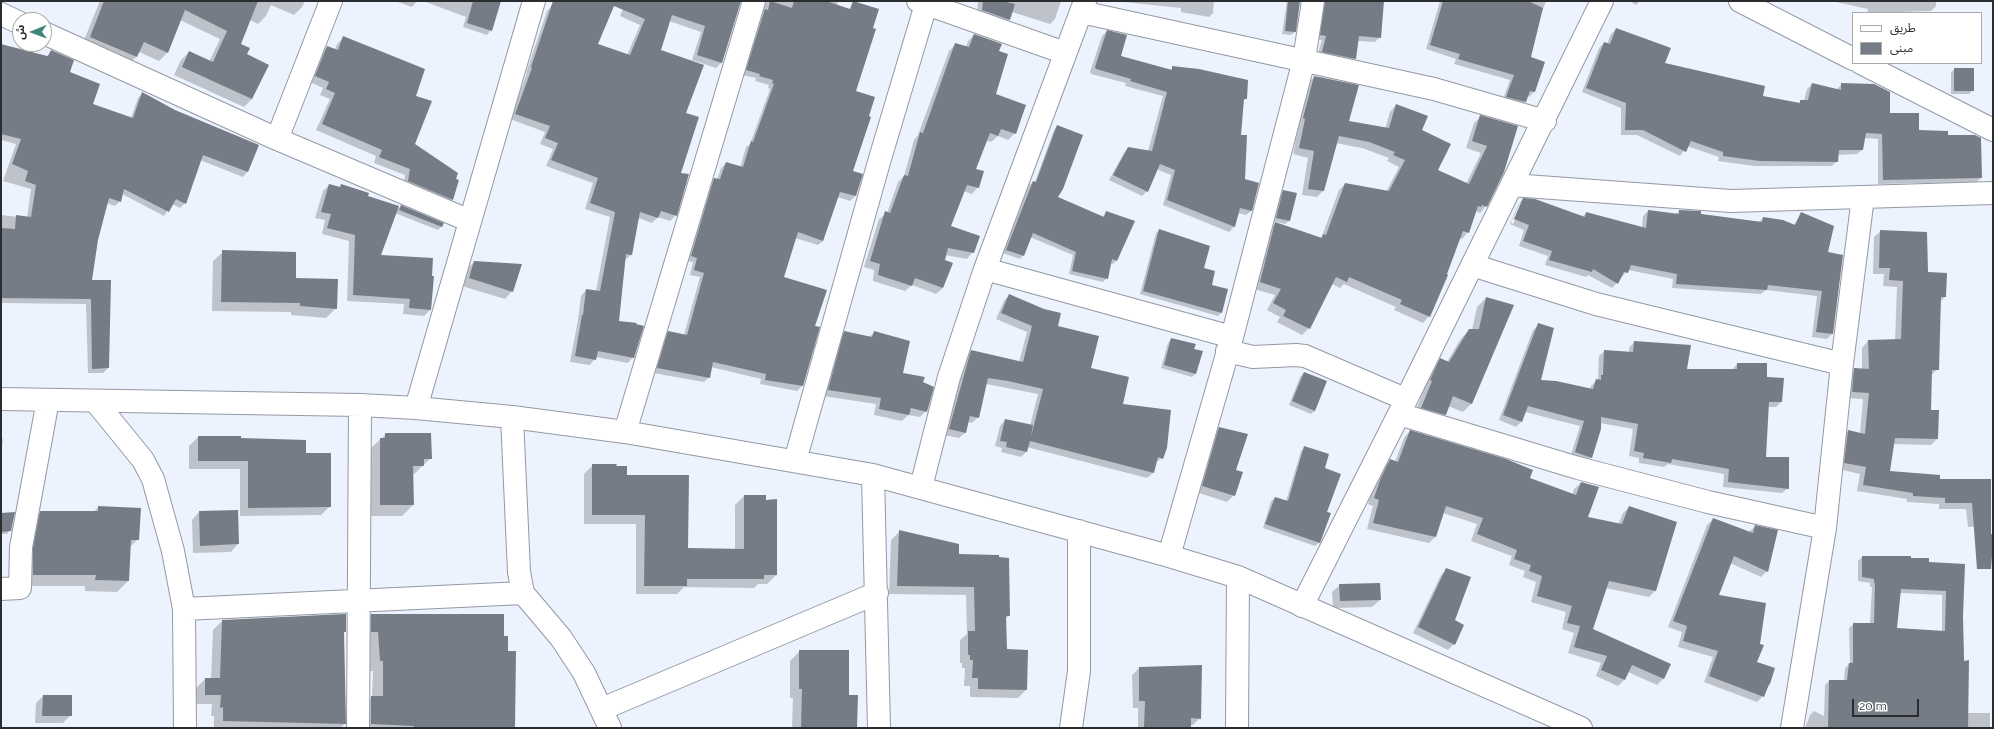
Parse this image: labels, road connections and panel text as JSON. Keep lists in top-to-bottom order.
{
  "legend": ["طريق", "مبنى"],
  "scale_bar": "20 m",
  "north": "left"
}
